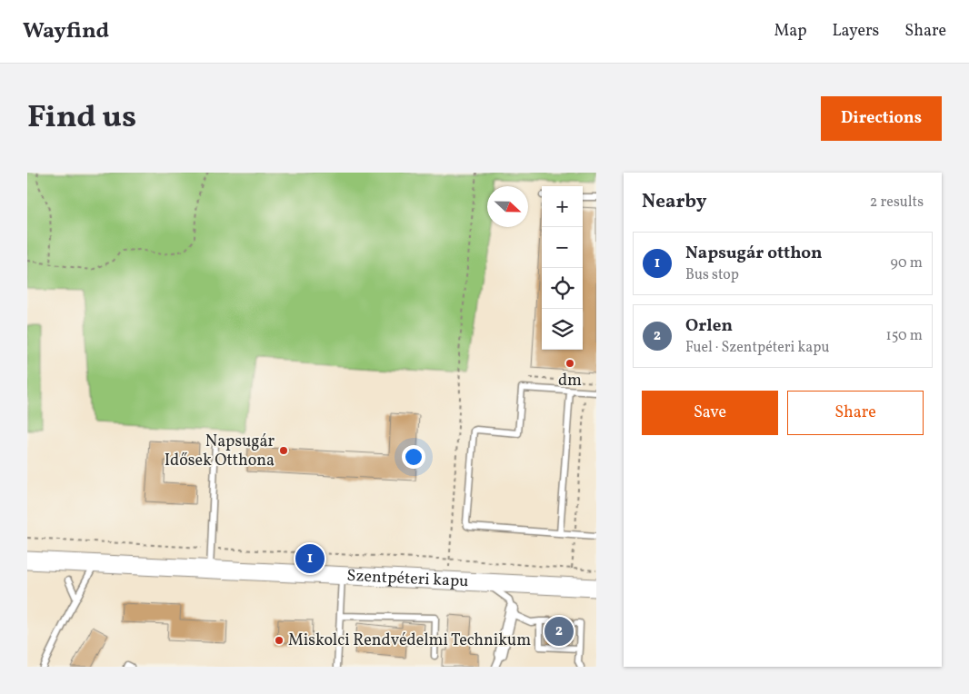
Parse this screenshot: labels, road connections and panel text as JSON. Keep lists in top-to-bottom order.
{
  "streets": {
    "main road": ["Szentpéteri kapu"]
  },
  "places": ["dm", "Napsugár Idősek Otthona", "Miskolci Rendvédelmi Technikum"],
  "north": "right",
  "page": {
    "header": "Wayfind",
    "nav": ["Map", "Layers", "Share"],
    "title": "Find us",
    "buttons": [
      "Directions",
      ["Save", "Share"]
    ],
    "heading": ["Nearby", "2 results"],
    "map_buttons": ["+", "−"],
    "list": [
      {
        "mark": "1",
        "name": "Napsugár otthon",
        "note": "Bus stop",
        "value": "90 m"
      },
      {
        "mark": "2",
        "name": "Orlen",
        "note": "Fuel · Szentpéteri kapu",
        "value": "150 m"
      }
    ],
    "pins": ["1", "2"]
  }
}
